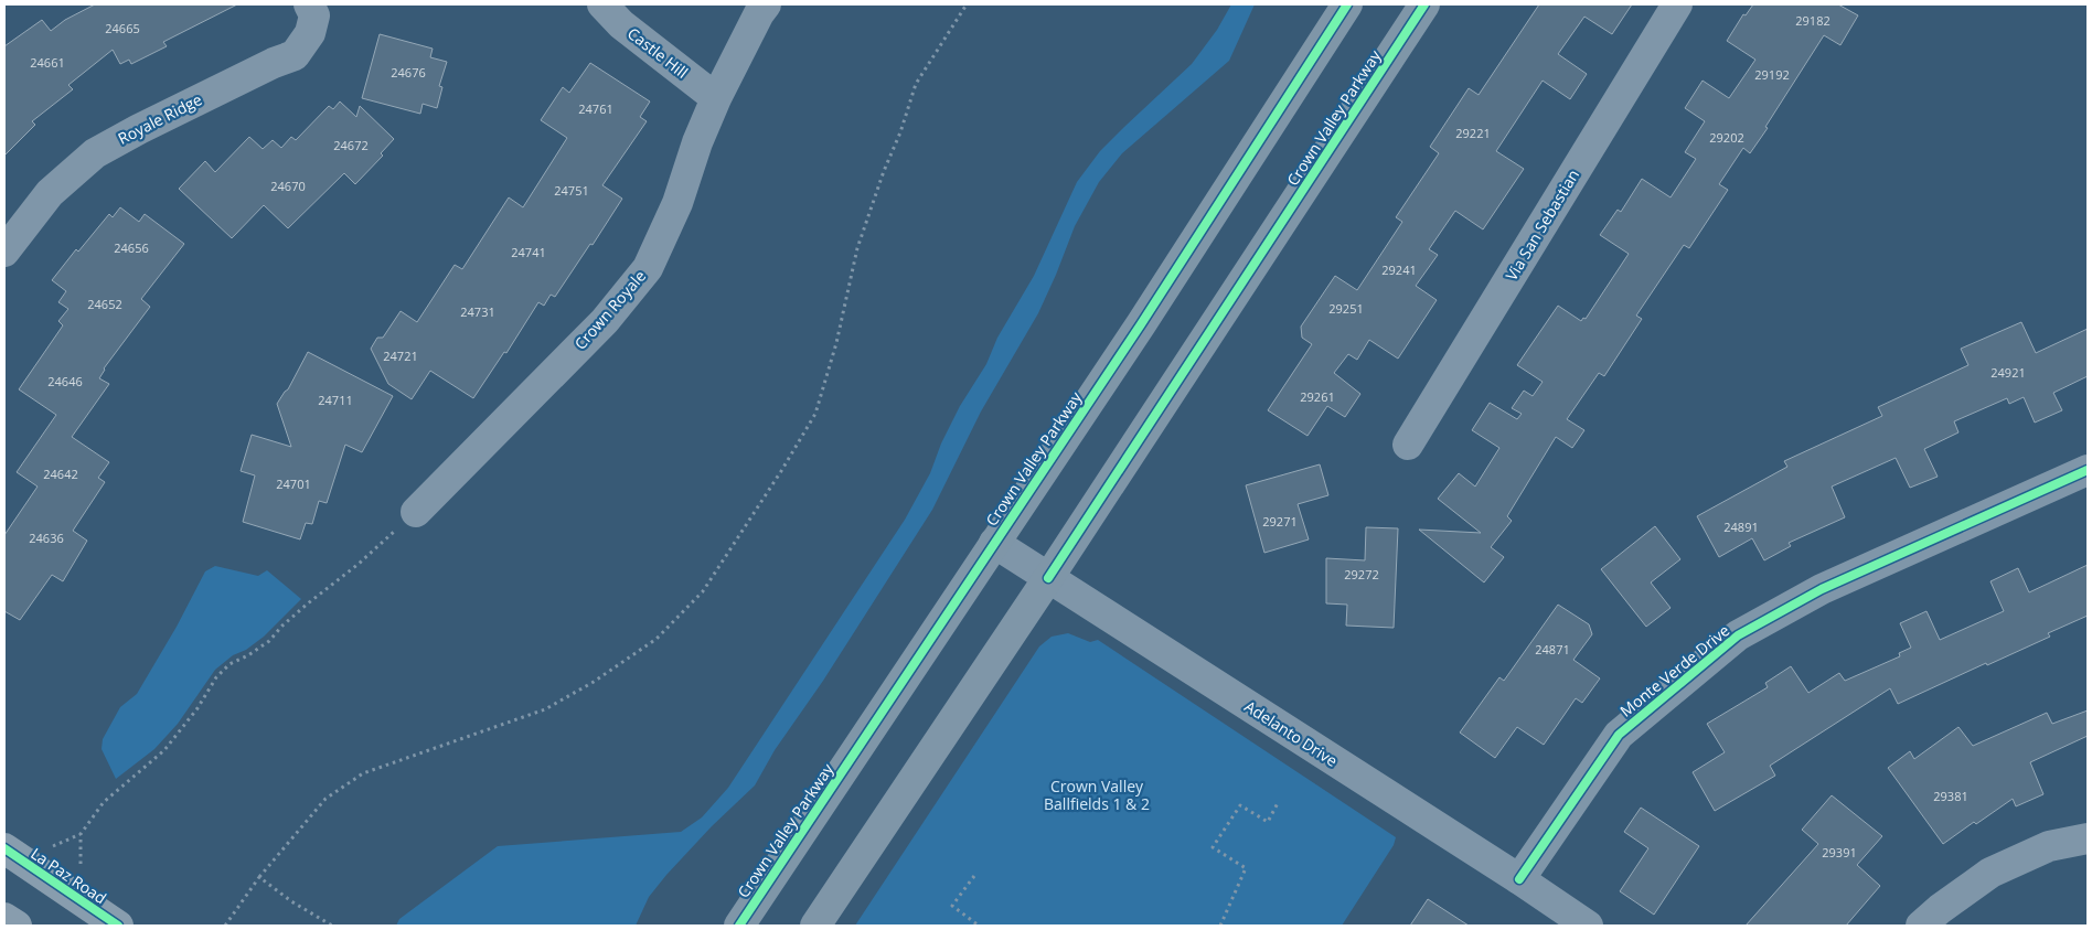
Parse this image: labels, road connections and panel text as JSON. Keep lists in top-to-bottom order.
{
  "streets": {
    "main road": ["Crown Valley Parkway", "La Paz Road"],
    "street": [
      "Castle Hill",
      "Royale Ridge",
      "Via San Sebastian",
      "Crown Royale",
      "Monte Verde Drive",
      "Adelanto Drive"
    ]
  },
  "crossings": [
    ["Castle Hill", "Crown Royale"],
    ["Crown Valley Parkway", "Adelanto Drive"],
    ["Monte Verde Drive", "Adelanto Drive"]
  ],
  "parks": ["Crown Valley Ballfields 1 & 2"],
  "house_numbers": [
    "29182",
    "24665",
    "24661",
    "24676",
    "29192",
    "24761",
    "29221",
    "29202",
    "24672",
    "24670",
    "24751",
    "24656",
    "24741",
    "29241",
    "24652",
    "29251",
    "24731",
    "24721",
    "24921",
    "24646",
    "29261",
    "24711",
    "24642",
    "24701",
    "29271",
    "24891",
    "24636",
    "29272",
    "24871",
    "29381",
    "29391"
  ]
}
